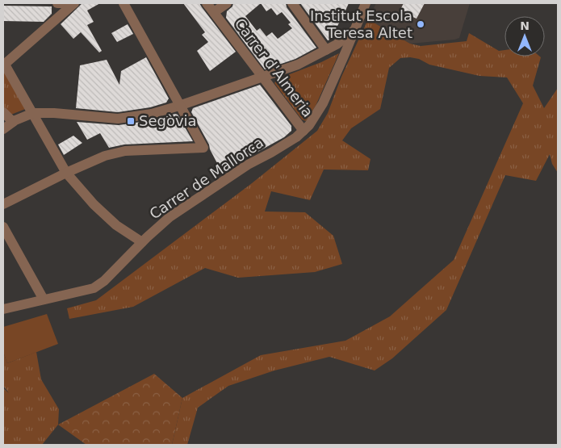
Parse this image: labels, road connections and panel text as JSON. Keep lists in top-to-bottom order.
{
  "streets": {
    "street": ["Carrer d'Almeria", "Carrer de Mallorca"]
  },
  "crossings": [
    ["Carrer d'Almeria", "Carrer de Mallorca"]
  ],
  "places": {
    "other": ["Institut Escola Teresa Altet"],
    "transit": ["Segòvia"]
  },
  "north": "top"
}
